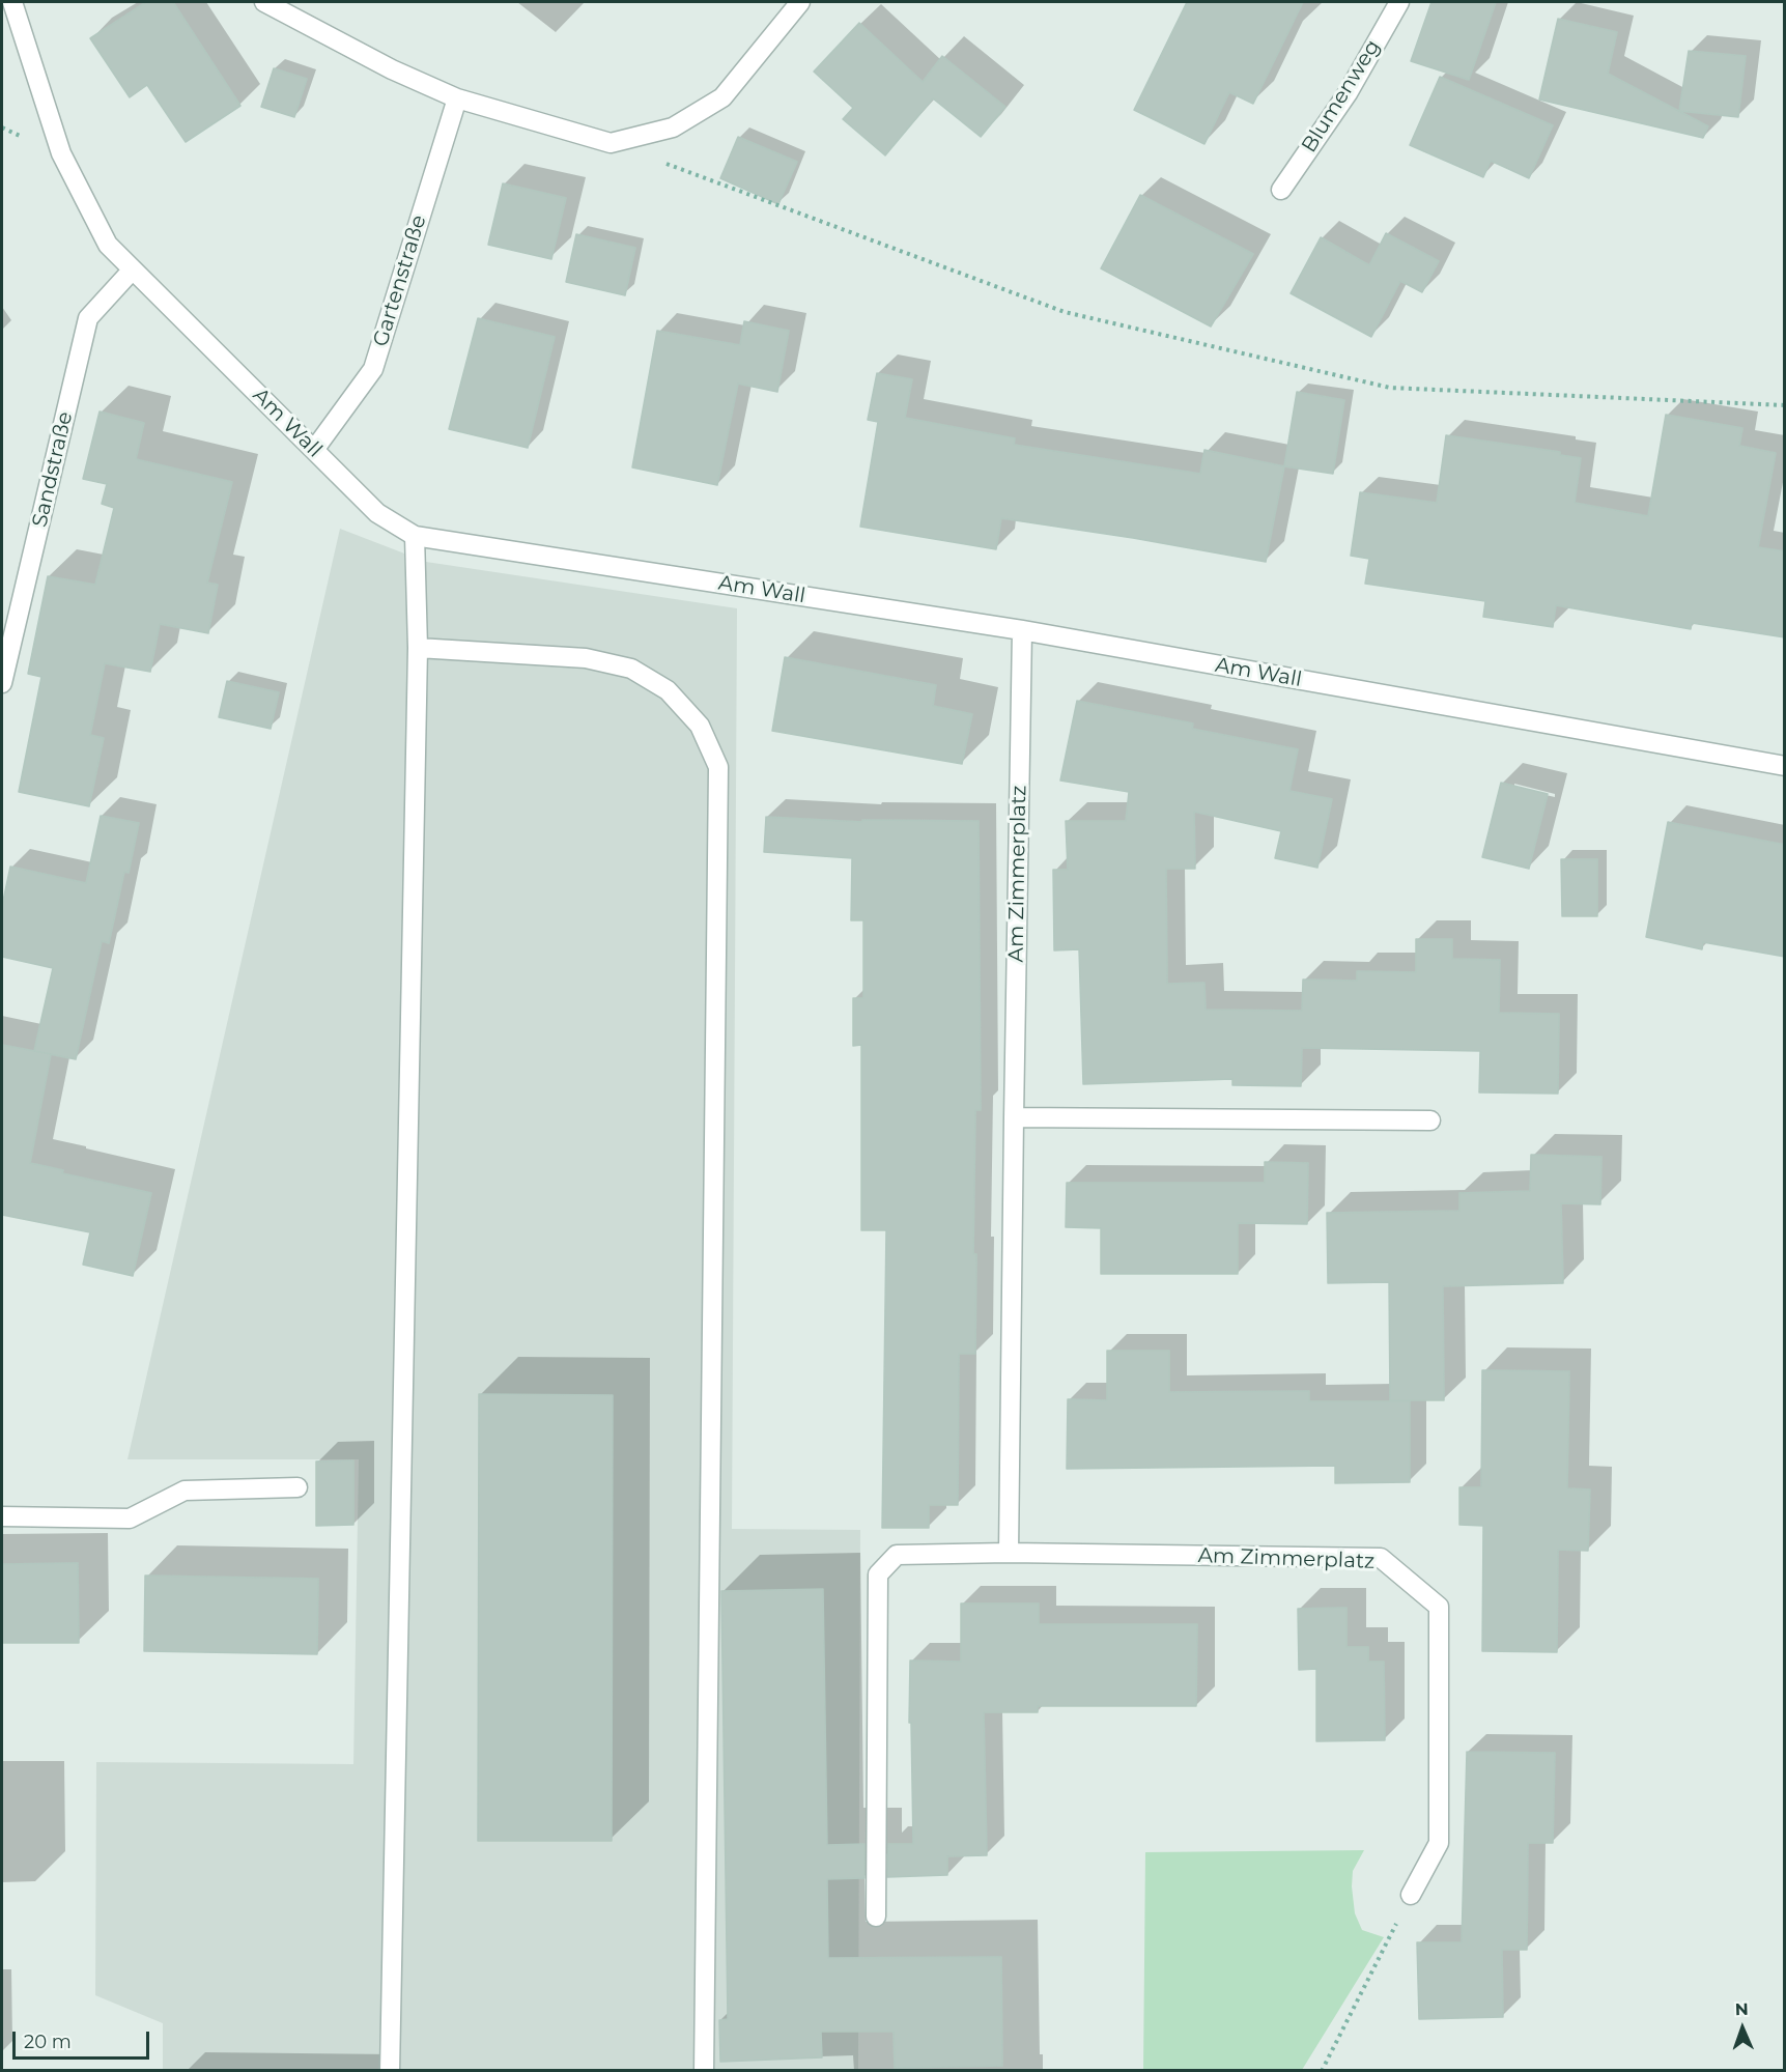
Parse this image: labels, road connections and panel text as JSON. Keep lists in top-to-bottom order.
{
  "streets": {
    "street": [
      "Blumenweg",
      "Gartenstraße",
      "Am Wall",
      "Sandstraße",
      "Am Zimmerplatz"
    ]
  },
  "crossings": [
    ["Gartenstraße", "Am Wall"],
    ["Am Wall", "Sandstraße"],
    ["Am Wall", "Am Zimmerplatz"]
  ],
  "scale_bar": "20 m",
  "north": "top"
}
